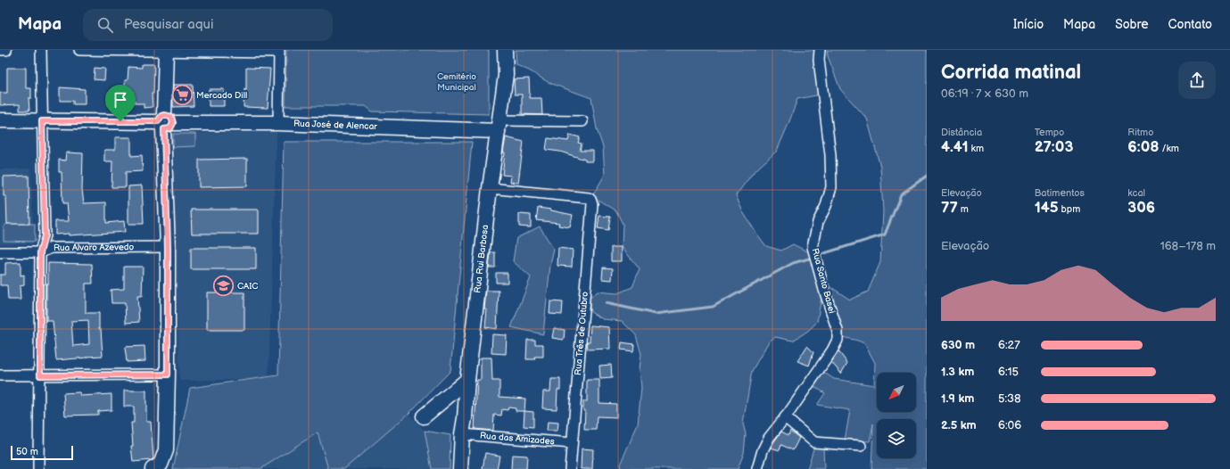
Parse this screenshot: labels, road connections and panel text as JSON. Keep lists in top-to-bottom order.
{
  "streets": {
    "street": [
      "Rua José de Alencar",
      "Rua Alvaro Azevedo",
      "Rua Rui Barbosa",
      "Rua Santo Basei",
      "Rua Três de Outubro",
      "Rua das Amizades"
    ]
  },
  "crossings": [
    ["Rua José de Alencar", "Rua Rui Barbosa"],
    ["Rua Rui Barbosa", "Rua Três de Outubro"],
    ["Rua Rui Barbosa", "Rua das Amizades"],
    ["Rua Três de Outubro", "Rua das Amizades"]
  ],
  "parks": ["Cemitério Municipal"],
  "places": {
    "supermarket": ["Mercado Dill"],
    "school or university": ["CAIC"]
  },
  "scale_bar": "50 m",
  "north": "bottom left",
  "page": {
    "header": "Mapa",
    "search": "Pesquisar aqui",
    "nav": [
      "Início",
      "Mapa",
      "Sobre",
      "Contato"
    ],
    "heading": ["Corrida matinal", "06:19 · 7 × 630 m"],
    "stats": [
      ["Distância", "4.41 km"],
      ["Tempo", "27:03"],
      ["Ritmo", "6:08 /km"],
      ["Elevação", "77 m"],
      ["Batimentos", "145 bpm"],
      ["kcal", "306"]
    ],
    "chart": ["Elevação", "168–178 m"],
    "list": [
      {
        "name": "630 m",
        "note": "6:27"
      },
      {
        "name": "1.3 km",
        "note": "6:15"
      },
      {
        "name": "1.9 km",
        "note": "5:38"
      },
      {
        "name": "2.5 km",
        "note": "6:06"
      }
    ],
    "scale": "50 m"
  }
}
